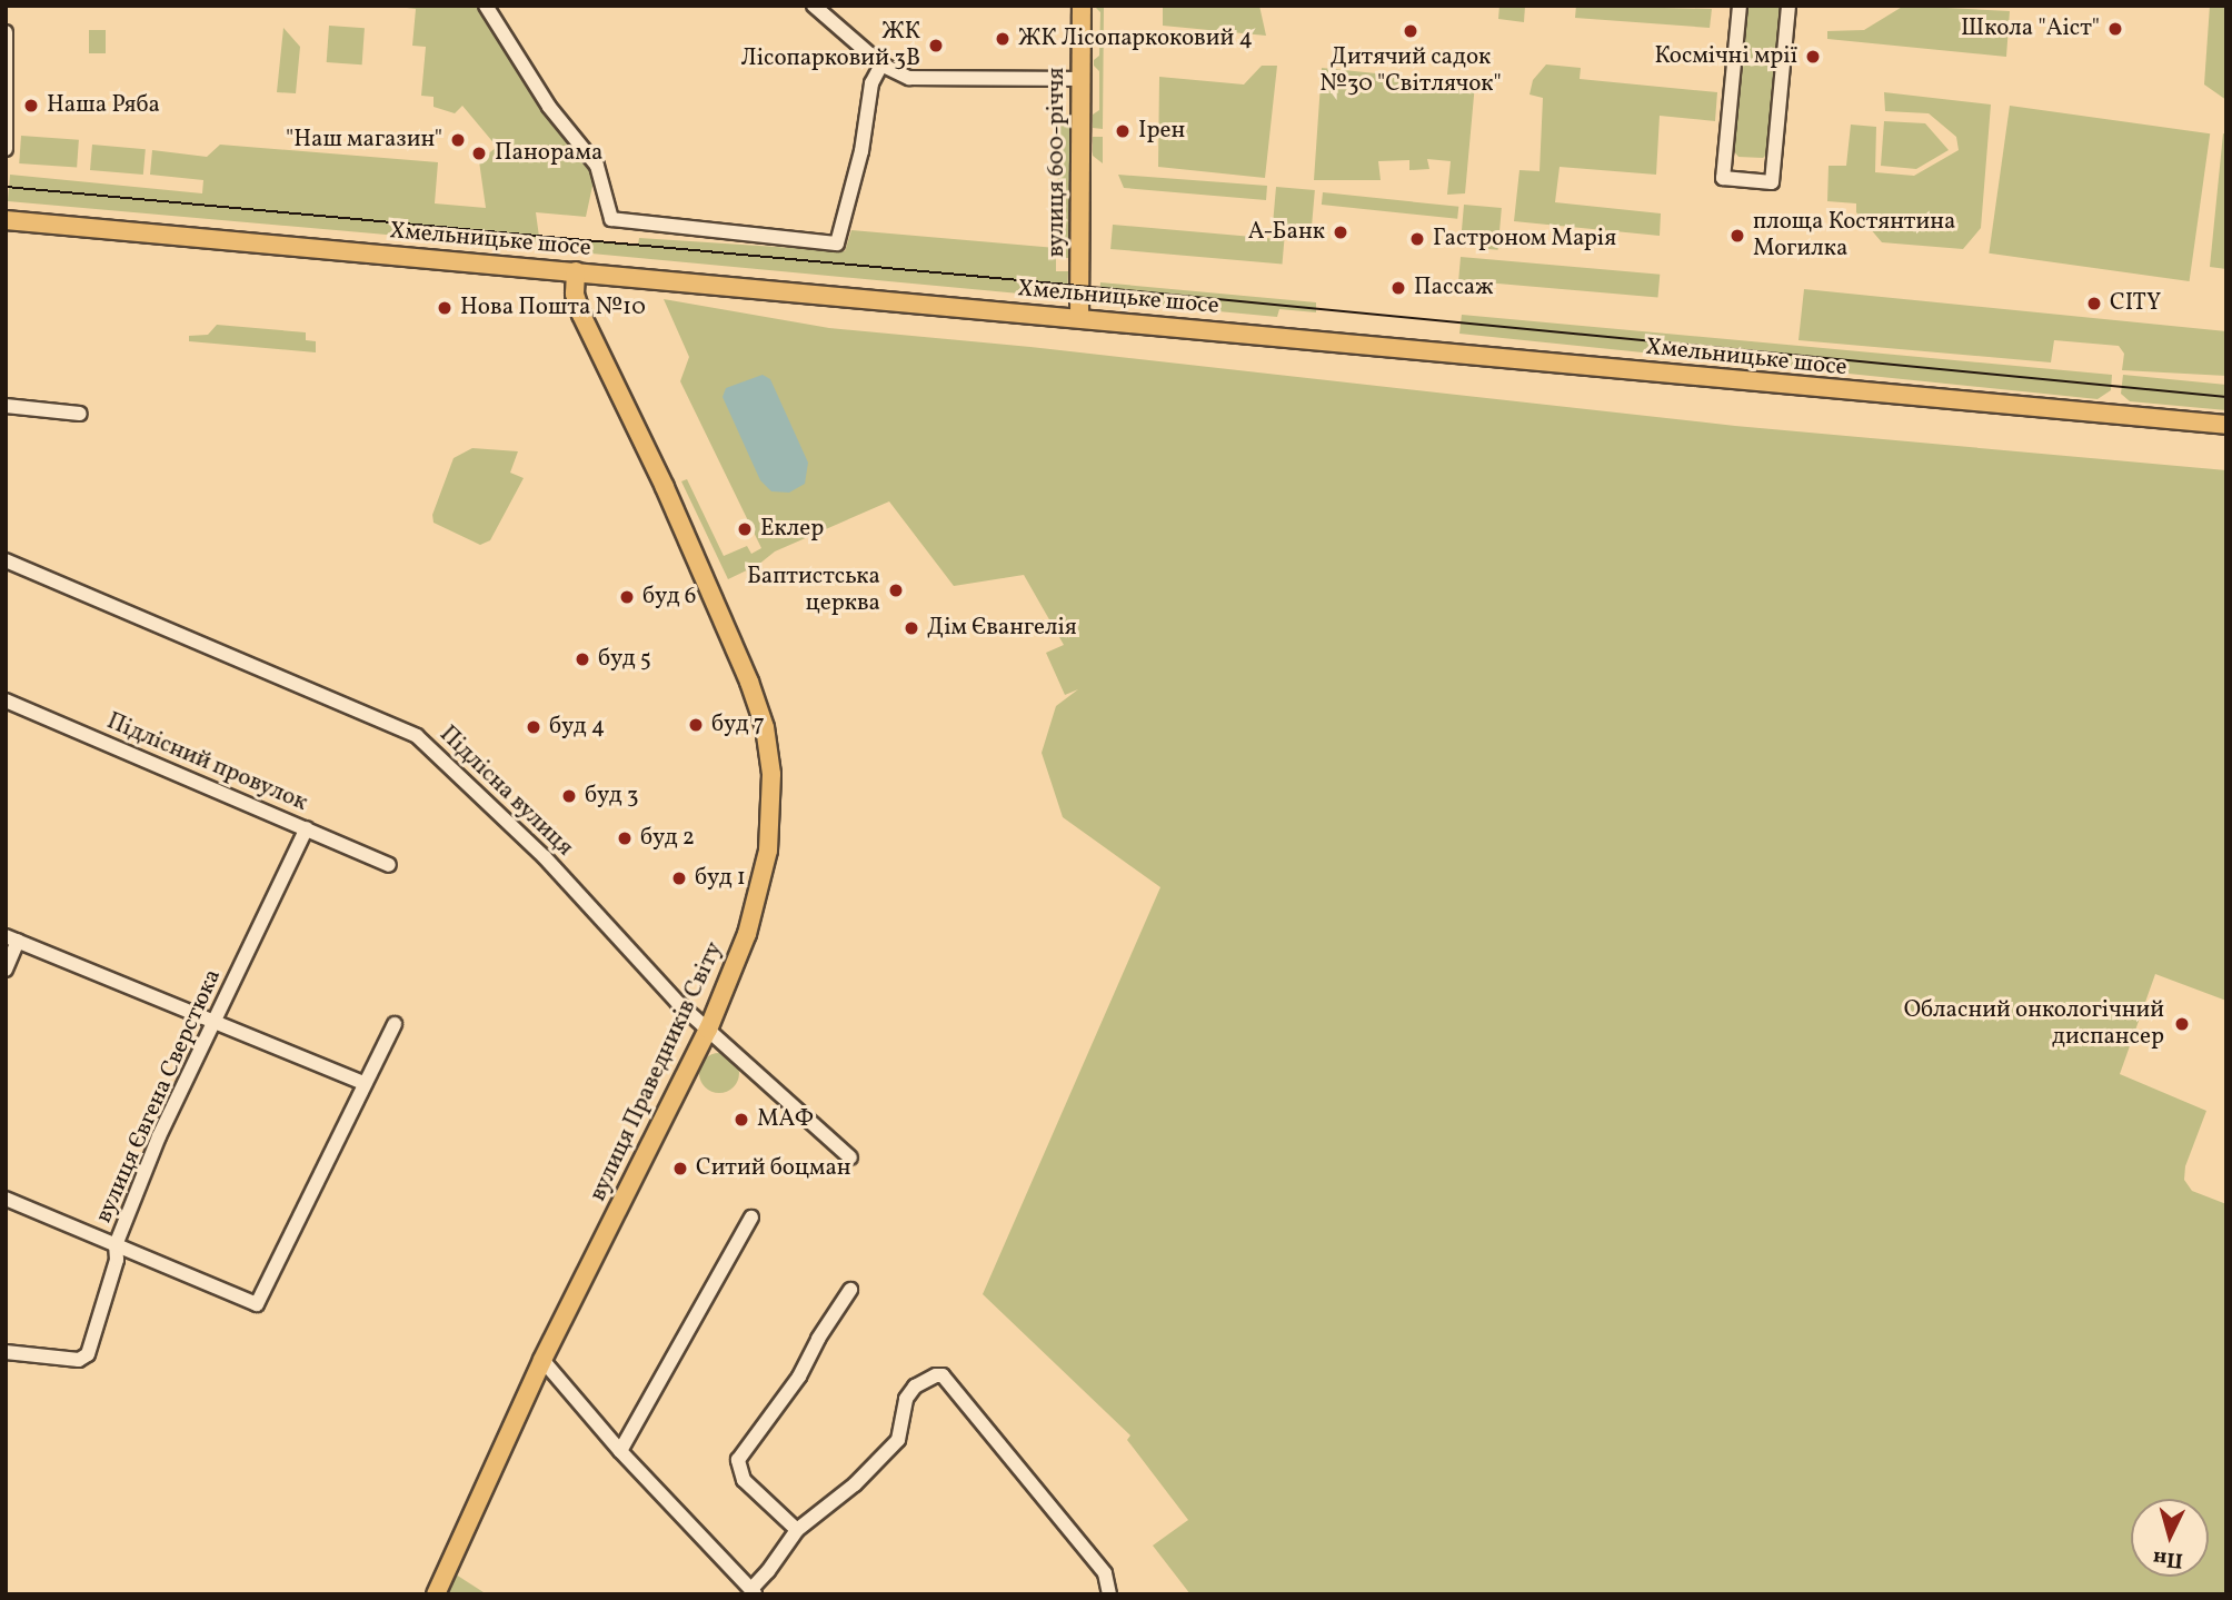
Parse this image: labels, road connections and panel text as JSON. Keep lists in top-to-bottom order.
{
  "streets": {
    "main road": ["вулиця 600-річчя", "Хмельницьке шосе", "вулиця Праведників Світу"],
    "street": ["Підлісний провулок", "Підлісна вулиця", "вулиця Євгена Сверстюка"]
  },
  "crossings": [
    ["вулиця 600-річчя", "Хмельницьке шосе"],
    ["Хмельницьке шосе", "вулиця Праведників Світу"],
    ["Підлісний провулок", "вулиця Євгена Сверстюка"],
    ["Підлісна вулиця", "вулиця Праведників Світу"]
  ],
  "places": [
    "Школа \"Аіст\"",
    "Дитячий садок №30 \"Світлячок\"",
    "ЖК Лісопаркоковий 4",
    "ЖК Лісопарковий 3В",
    "Космічні мрії",
    "Наша Ряба",
    "Ірен",
    "\"Наш магазин\"",
    "Панорама",
    "А-Банк",
    "площа Костянтина Могилка",
    "Гастроном Марія",
    "Пассаж",
    "CITY",
    "Нова Пошта №10",
    "Еклер",
    "Баптистська церква",
    "буд 6",
    "Дім Євангелія",
    "буд 5",
    "буд 7",
    "буд 4",
    "буд 3",
    "буд 2",
    "буд 1",
    "Обласний онкологічний диспансер",
    "МАФ",
    "Ситий боцман"
  ],
  "north": "bottom"
}
